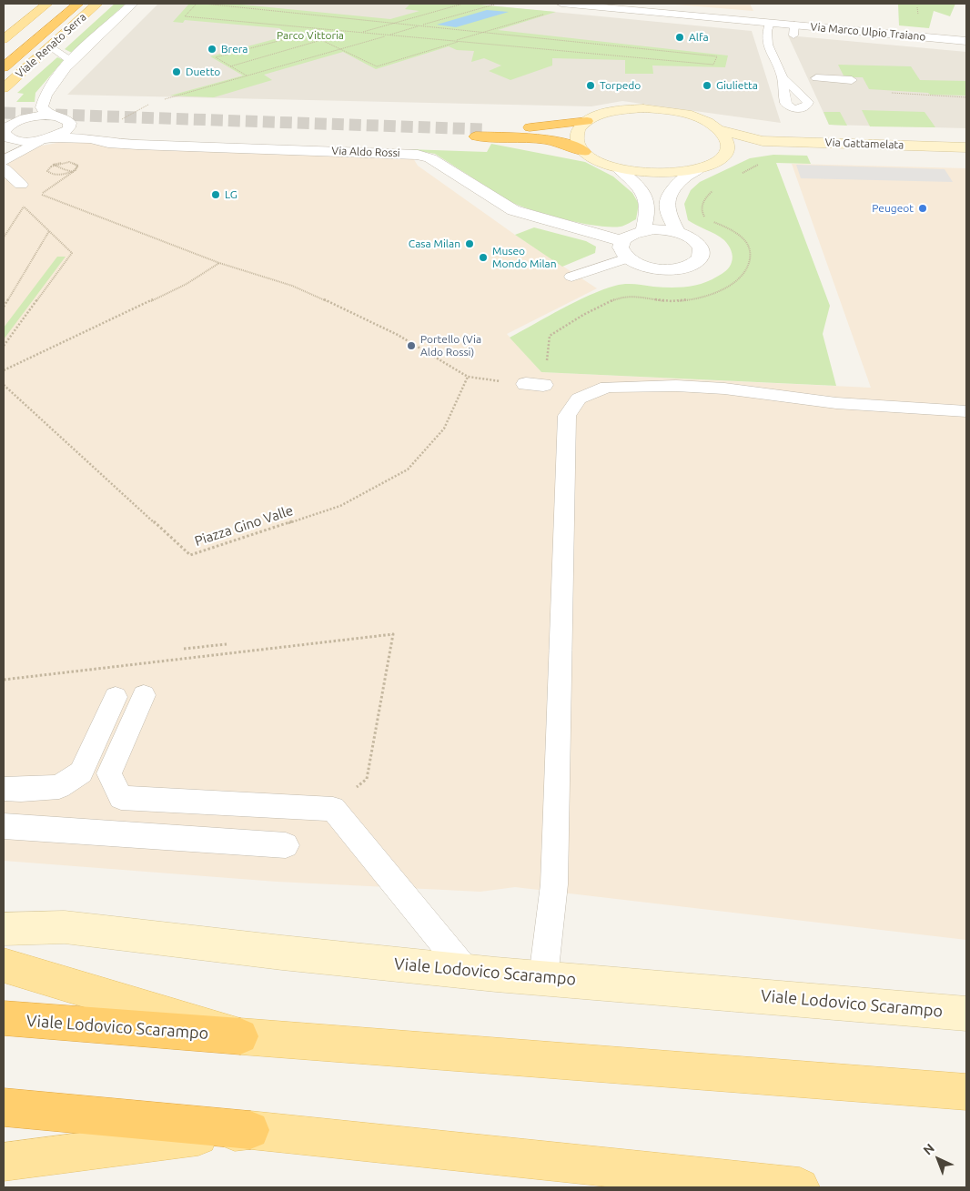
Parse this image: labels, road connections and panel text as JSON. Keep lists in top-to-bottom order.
{
  "streets": {
    "highway": ["Viale Lodovico Scarampo"],
    "main road": ["Viale Renato Serra"],
    "street": ["Via Marco Ulpio Traiano", "Via Gattamelata", "Via Aldo Rossi"],
    "path": ["Piazza Gino Valle"]
  },
  "parks": ["Parco Vittoria"],
  "places": [
    "Alfa",
    "Brera",
    "Duetto",
    "Torpedo",
    "Giulietta",
    "LG",
    "Peugeot",
    "Casa Milan",
    "Museo Mondo Milan",
    "Portello (Via Aldo Rossi)"
  ],
  "north": "top left"
}
